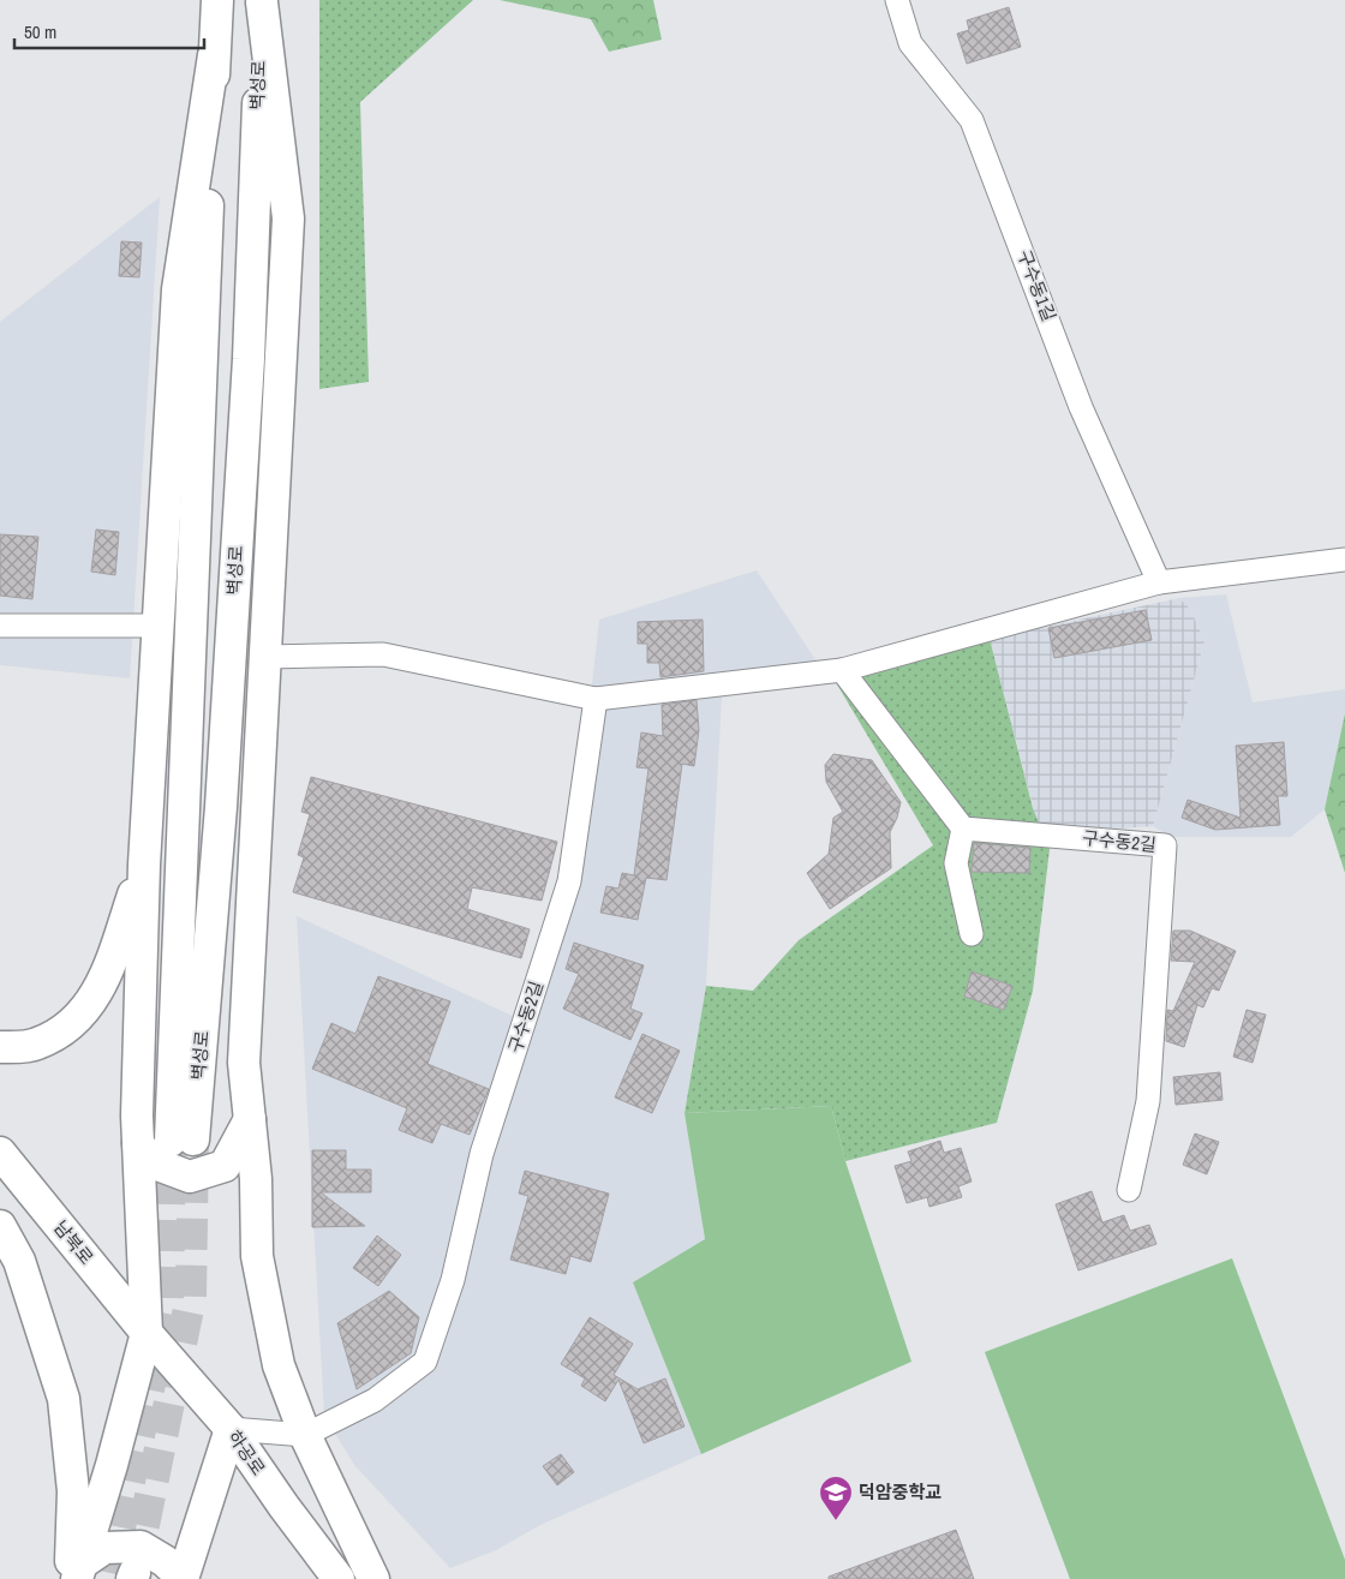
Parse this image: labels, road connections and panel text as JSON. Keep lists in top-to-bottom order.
{
  "streets": {
    "main road": ["벽성로", "남북로", "하공로"],
    "street": ["구수동1길", "구수동2길"]
  },
  "crossings": [
    ["구수동2길", "하공로"],
    ["남북로", "하공로"]
  ],
  "places": {
    "school or university": ["덕암중학교"]
  },
  "scale_bar": "50 m"
}
